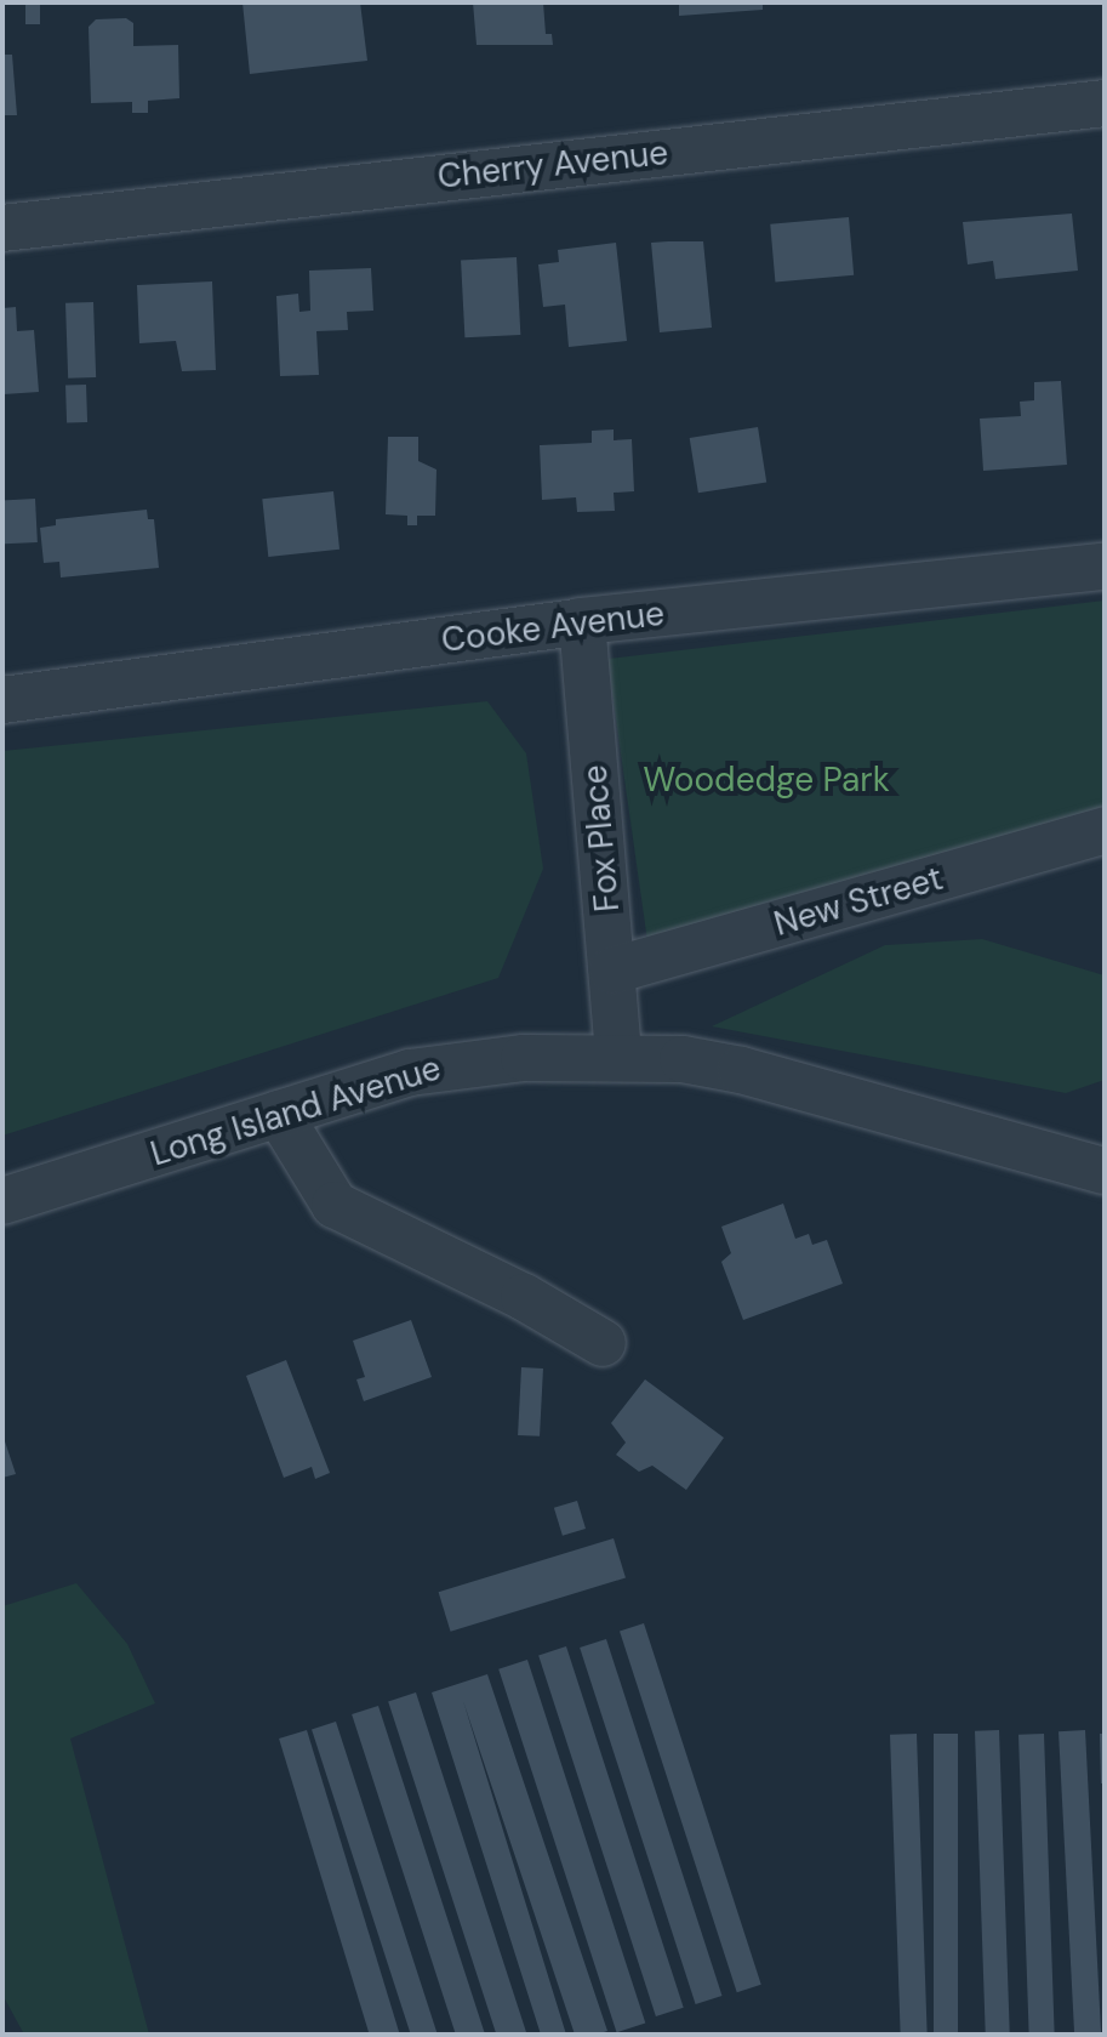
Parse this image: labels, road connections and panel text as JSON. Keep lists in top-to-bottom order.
{
  "streets": {
    "street": [
      "Cherry Avenue",
      "Cooke Avenue",
      "Fox Place",
      "New Street",
      "Long Island Avenue"
    ]
  },
  "crossings": [
    ["Cooke Avenue", "Fox Place"],
    ["Fox Place", "New Street"],
    ["Fox Place", "Long Island Avenue"]
  ],
  "parks": ["Woodedge Park"]
}
